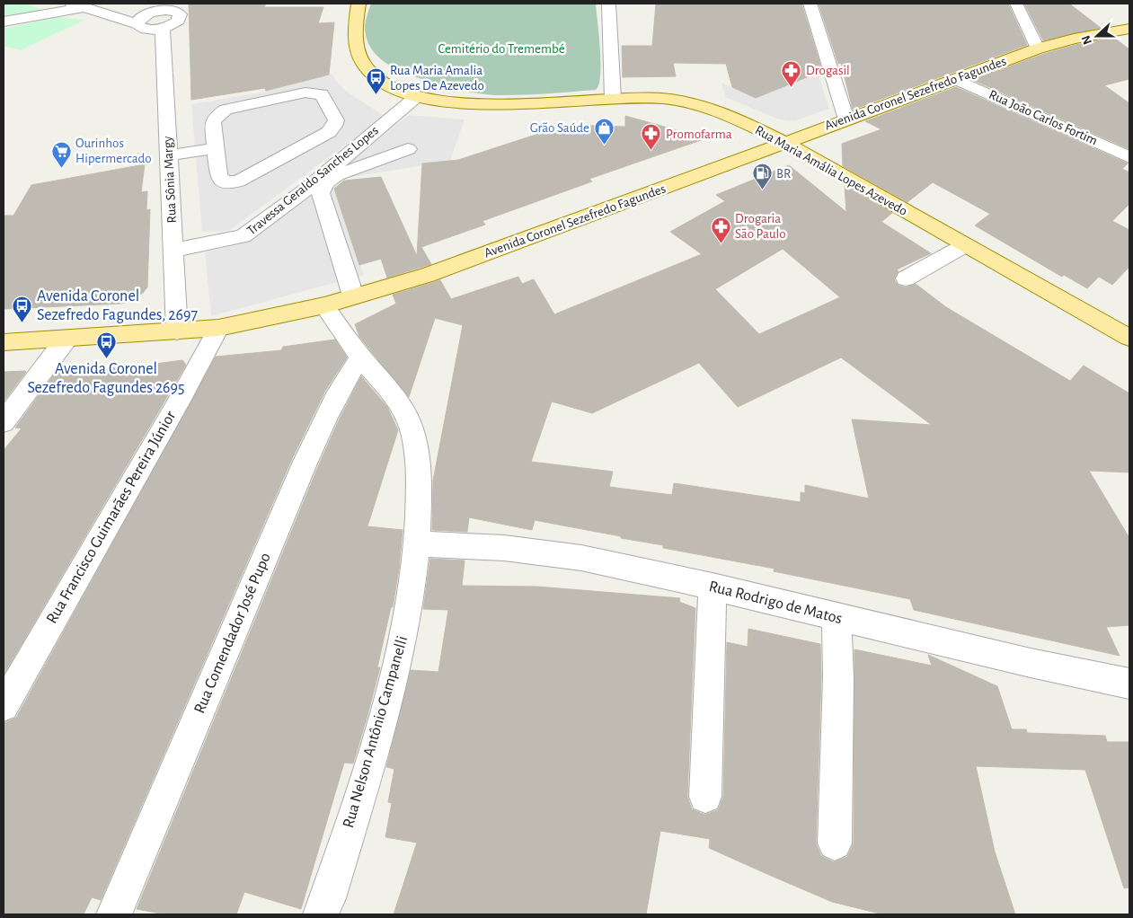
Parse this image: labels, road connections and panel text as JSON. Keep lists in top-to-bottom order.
{
  "streets": {
    "main road": ["Avenida Coronel Sezefredo Fagundes", "Rua Maria Amália Lopes Azevedo"],
    "street": [
      "Rua João Carlos Fortim",
      "Rua Sônia Margy",
      "Travessa Geraldo Sanches Lopes",
      "Rua Francisco Guimarães Pereira Júnior",
      "Rua Rodrigo de Matos",
      "Rua Comendador José Pupo",
      "Rua Nelson Antônio Campanelli"
    ]
  },
  "crossings": [
    ["Avenida Coronel Sezefredo Fagundes", "Rua João Carlos Fortim"],
    ["Avenida Coronel Sezefredo Fagundes", "Rua Maria Amália Lopes Azevedo"],
    ["Avenida Coronel Sezefredo Fagundes", "Rua Sônia Margy"],
    ["Avenida Coronel Sezefredo Fagundes", "Rua Francisco Guimarães Pereira Júnior"],
    ["Avenida Coronel Sezefredo Fagundes", "Rua Nelson Antônio Campanelli"],
    ["Rua Maria Amália Lopes Azevedo", "Travessa Geraldo Sanches Lopes"],
    ["Rua Sônia Margy", "Travessa Geraldo Sanches Lopes"],
    ["Rua Rodrigo de Matos", "Rua Nelson Antônio Campanelli"],
    ["Rua Comendador José Pupo", "Rua Nelson Antônio Campanelli"]
  ],
  "parks": ["Cemitério do Tremembé"],
  "places": {
    "pharmacy": ["Drogasil", "Promofarma", "Drogaria São Paulo"],
    "bus stop": ["Rua Maria Amalia Lopes De Azevedo", "Avenida Coronel Sezefredo Fagundes, 2697", "Avenida Coronel Sezefredo Fagundes 2695"],
    "shop": ["Grão Saúde"],
    "supermarket": ["Ourinhos Hipermercado"],
    "fuel station": ["BR"]
  },
  "north": "left"
}
